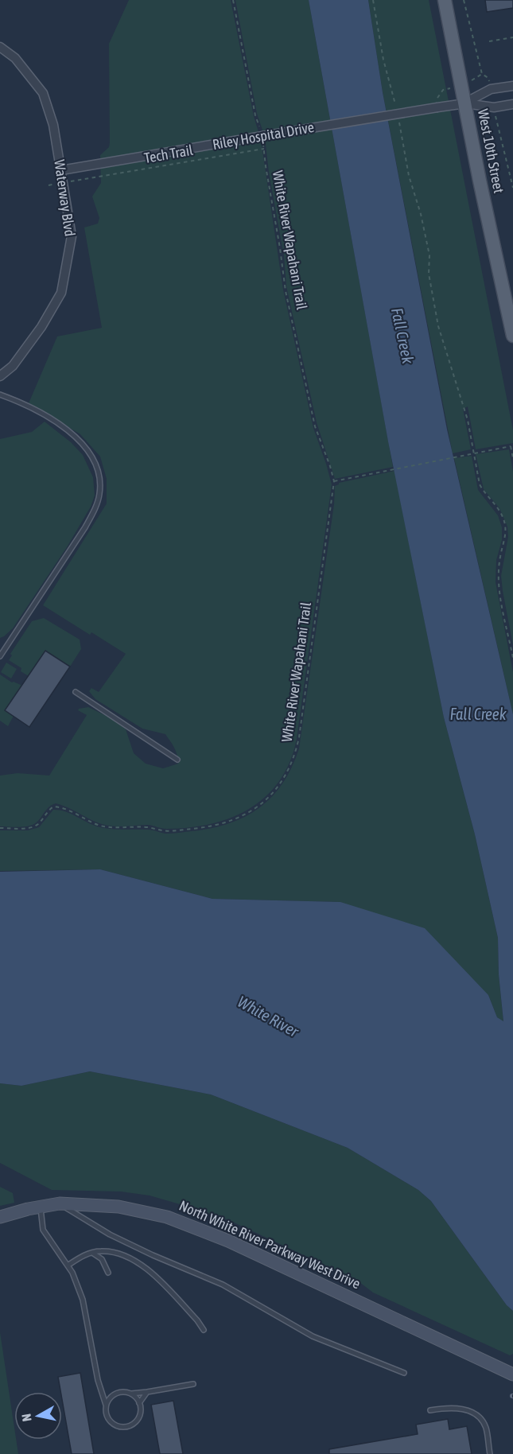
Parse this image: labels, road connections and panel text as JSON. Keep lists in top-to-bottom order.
{
  "streets": {
    "main road": ["West 10th Street", "North White River Parkway West Drive"],
    "street": ["Riley Hospital Drive", "Waterway Blvd"],
    "path": ["Tech Trail", "White River Wapahani Trail"]
  },
  "crossings": [
    ["Riley Hospital Drive", "West 10th Street"],
    ["Riley Hospital Drive", "Waterway Blvd"],
    ["Riley Hospital Drive", "White River Wapahani Trail"],
    ["Tech Trail", "White River Wapahani Trail"]
  ],
  "water": ["Fall Creek", "White River"],
  "north": "left"
}
